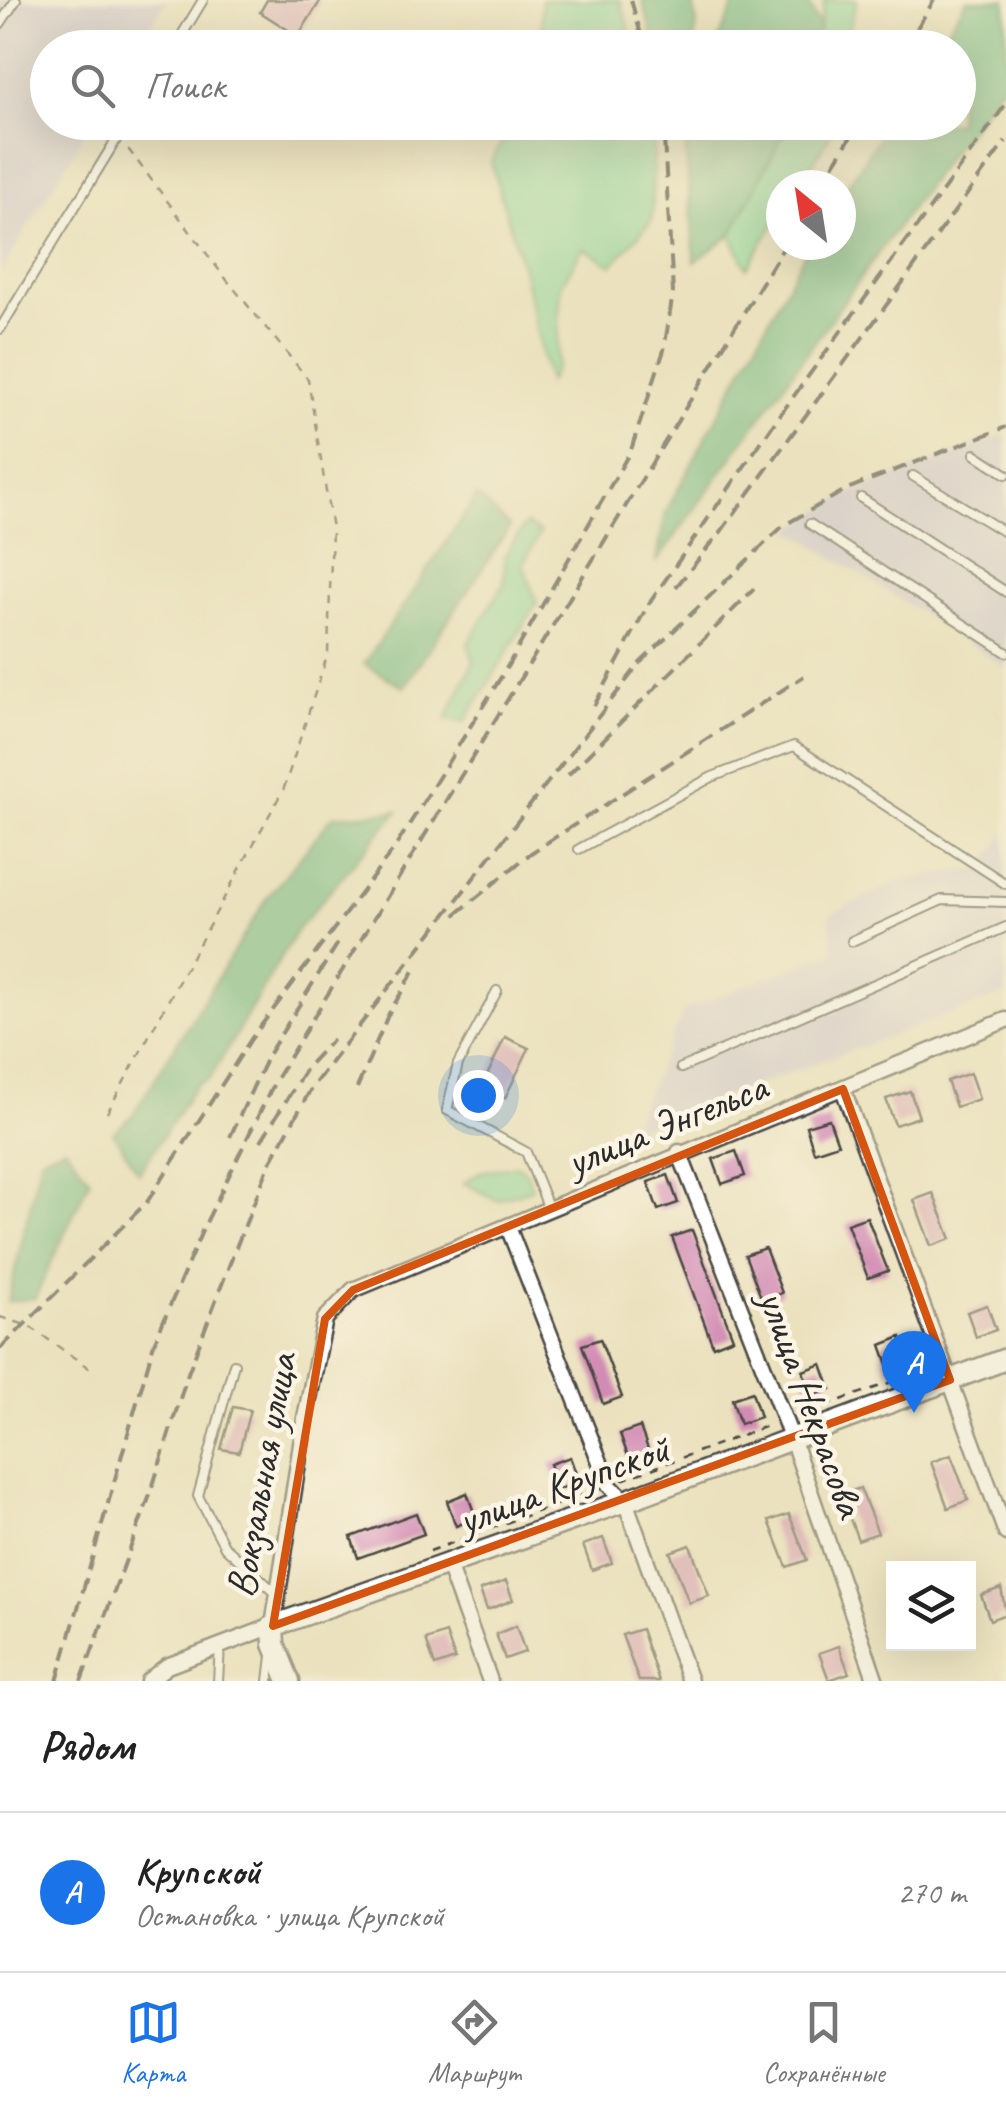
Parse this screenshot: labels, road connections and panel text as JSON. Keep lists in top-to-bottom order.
{
  "streets": {
    "main road": ["Вокзальная улица", "улица Крупской"],
    "street": ["улица Энгельса", "улица Некрасова"]
  },
  "crossings": [
    ["улица Энгельса", "улица Некрасова"],
    ["улица Энгельса", "Вокзальная улица"],
    ["улица Некрасова", "улица Крупской"],
    ["Вокзальная улица", "улица Крупской"]
  ],
  "north": "top left",
  "page": {
    "search": "Поиск",
    "pins": "A",
    "heading": "Рядом",
    "list": [
      {
        "mark": "A",
        "name": "Крупской",
        "note": "Остановка · улица Крупской",
        "value": "270 m"
      }
    ],
    "nav": ["Карта", "Маршрут", "Сохранённые"]
  }
}
